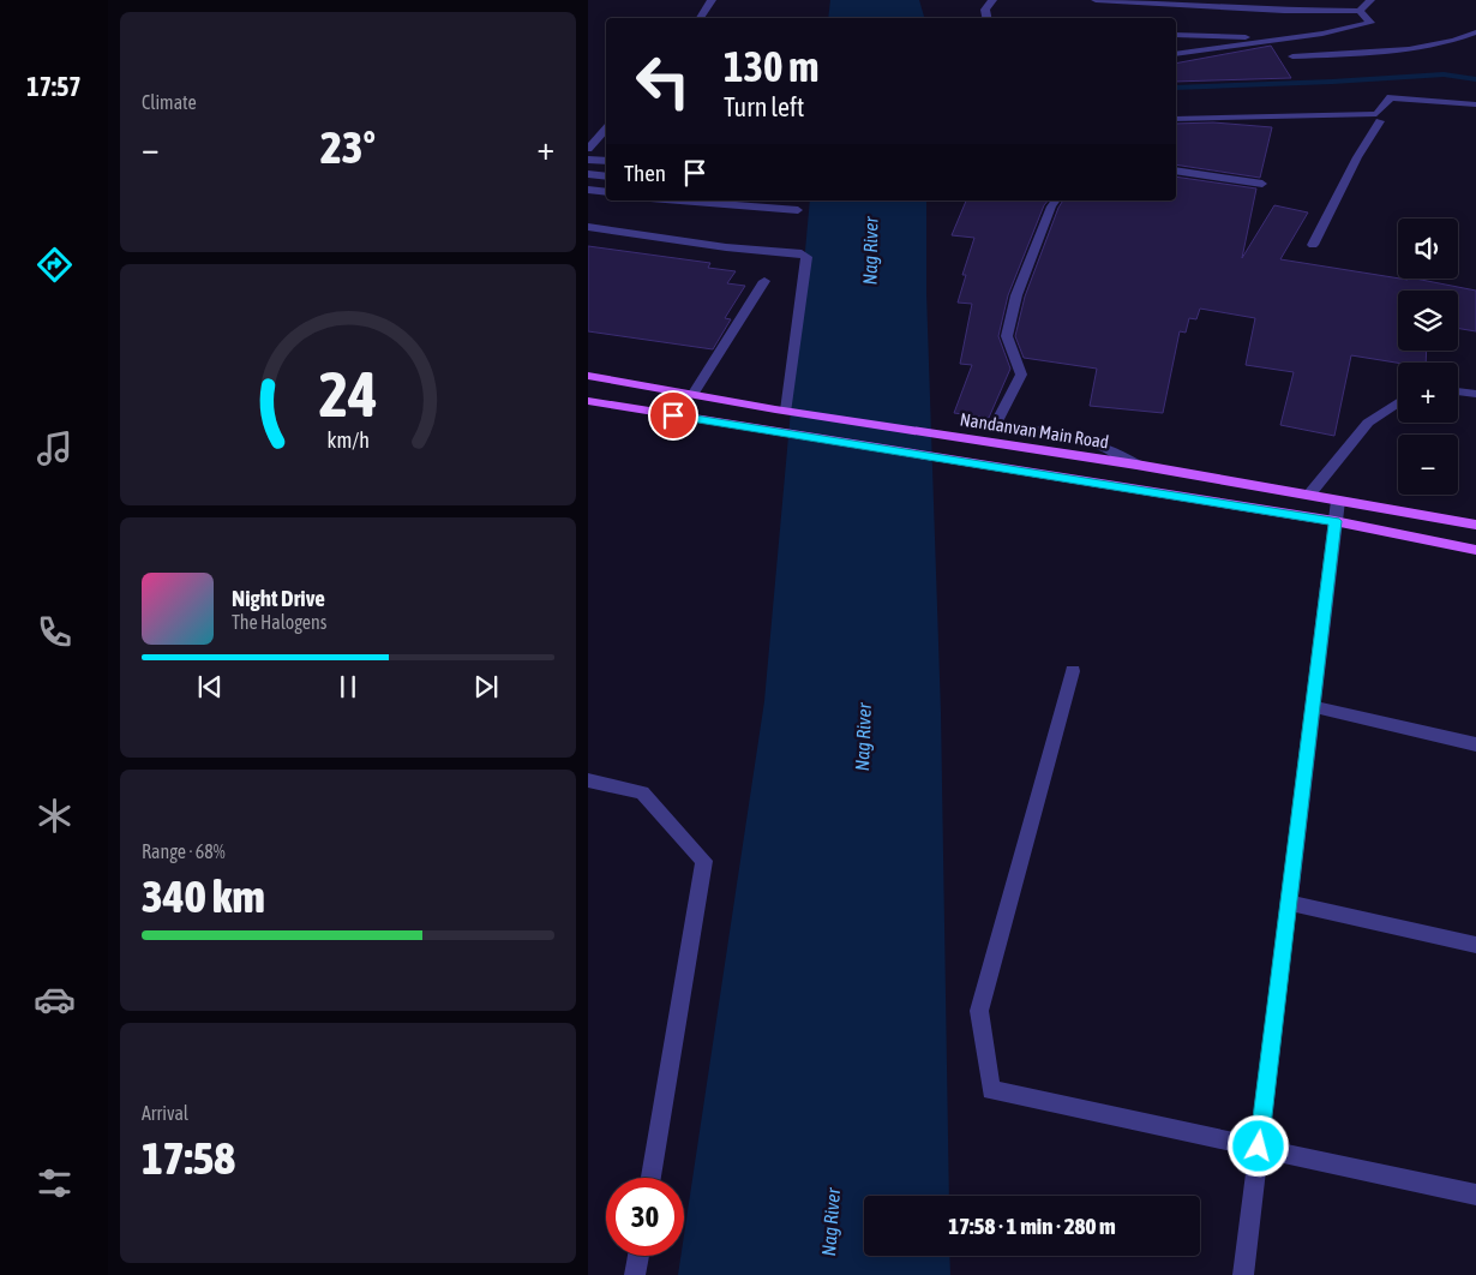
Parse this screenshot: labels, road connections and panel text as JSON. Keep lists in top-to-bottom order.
{
  "streets": {
    "main road": ["Nandanvan Main Road"]
  },
  "water": ["Nag River"],
  "page": {
    "tabs": "17:57",
    "tile": [
      "Climate",
      ["Range · 68%", "340 km"],
      ["Arrival", "17:58"]
    ],
    "turn": ["130 m", "Turn left"],
    "heat": ["−", "23°", "+"],
    "then": "Then",
    "map_buttons": ["+", "−"],
    "song": ["Night Drive", "The Halogens"],
    "limit": "30",
    "trip": "17:58 · 1 min · 280 m",
    "gauge": ["24", "km/h"]
  }
}
